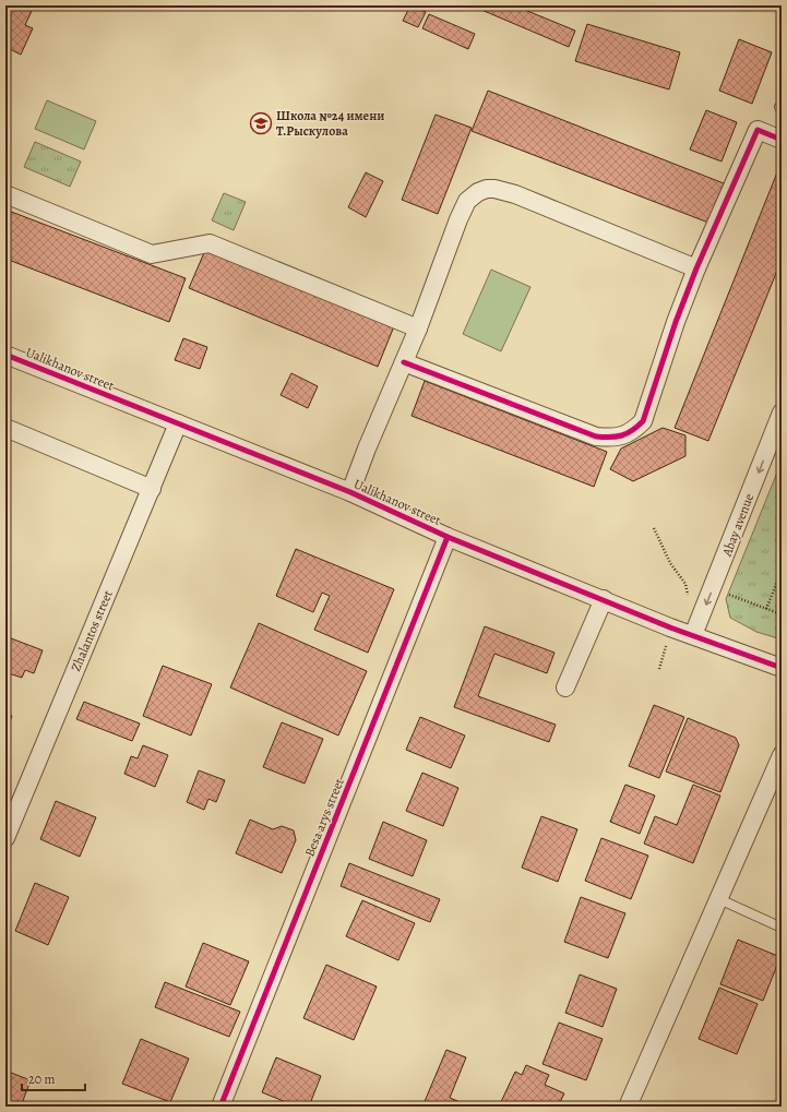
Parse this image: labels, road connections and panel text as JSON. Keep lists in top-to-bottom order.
{
  "streets": {
    "street": [
      "Ualikhanov street",
      "Abay avenue",
      "Zhalantos street",
      "Besa arys street"
    ]
  },
  "crossings": [
    ["Ualikhanov street", "Abay avenue"],
    ["Ualikhanov street", "Zhalantos street"],
    ["Ualikhanov street", "Besa arys street"]
  ],
  "one_way": ["Abay avenue"],
  "places": {
    "school or university": ["Школа №24 имени Т.Рыскулова"]
  },
  "scale_bar": "20 m"
}
